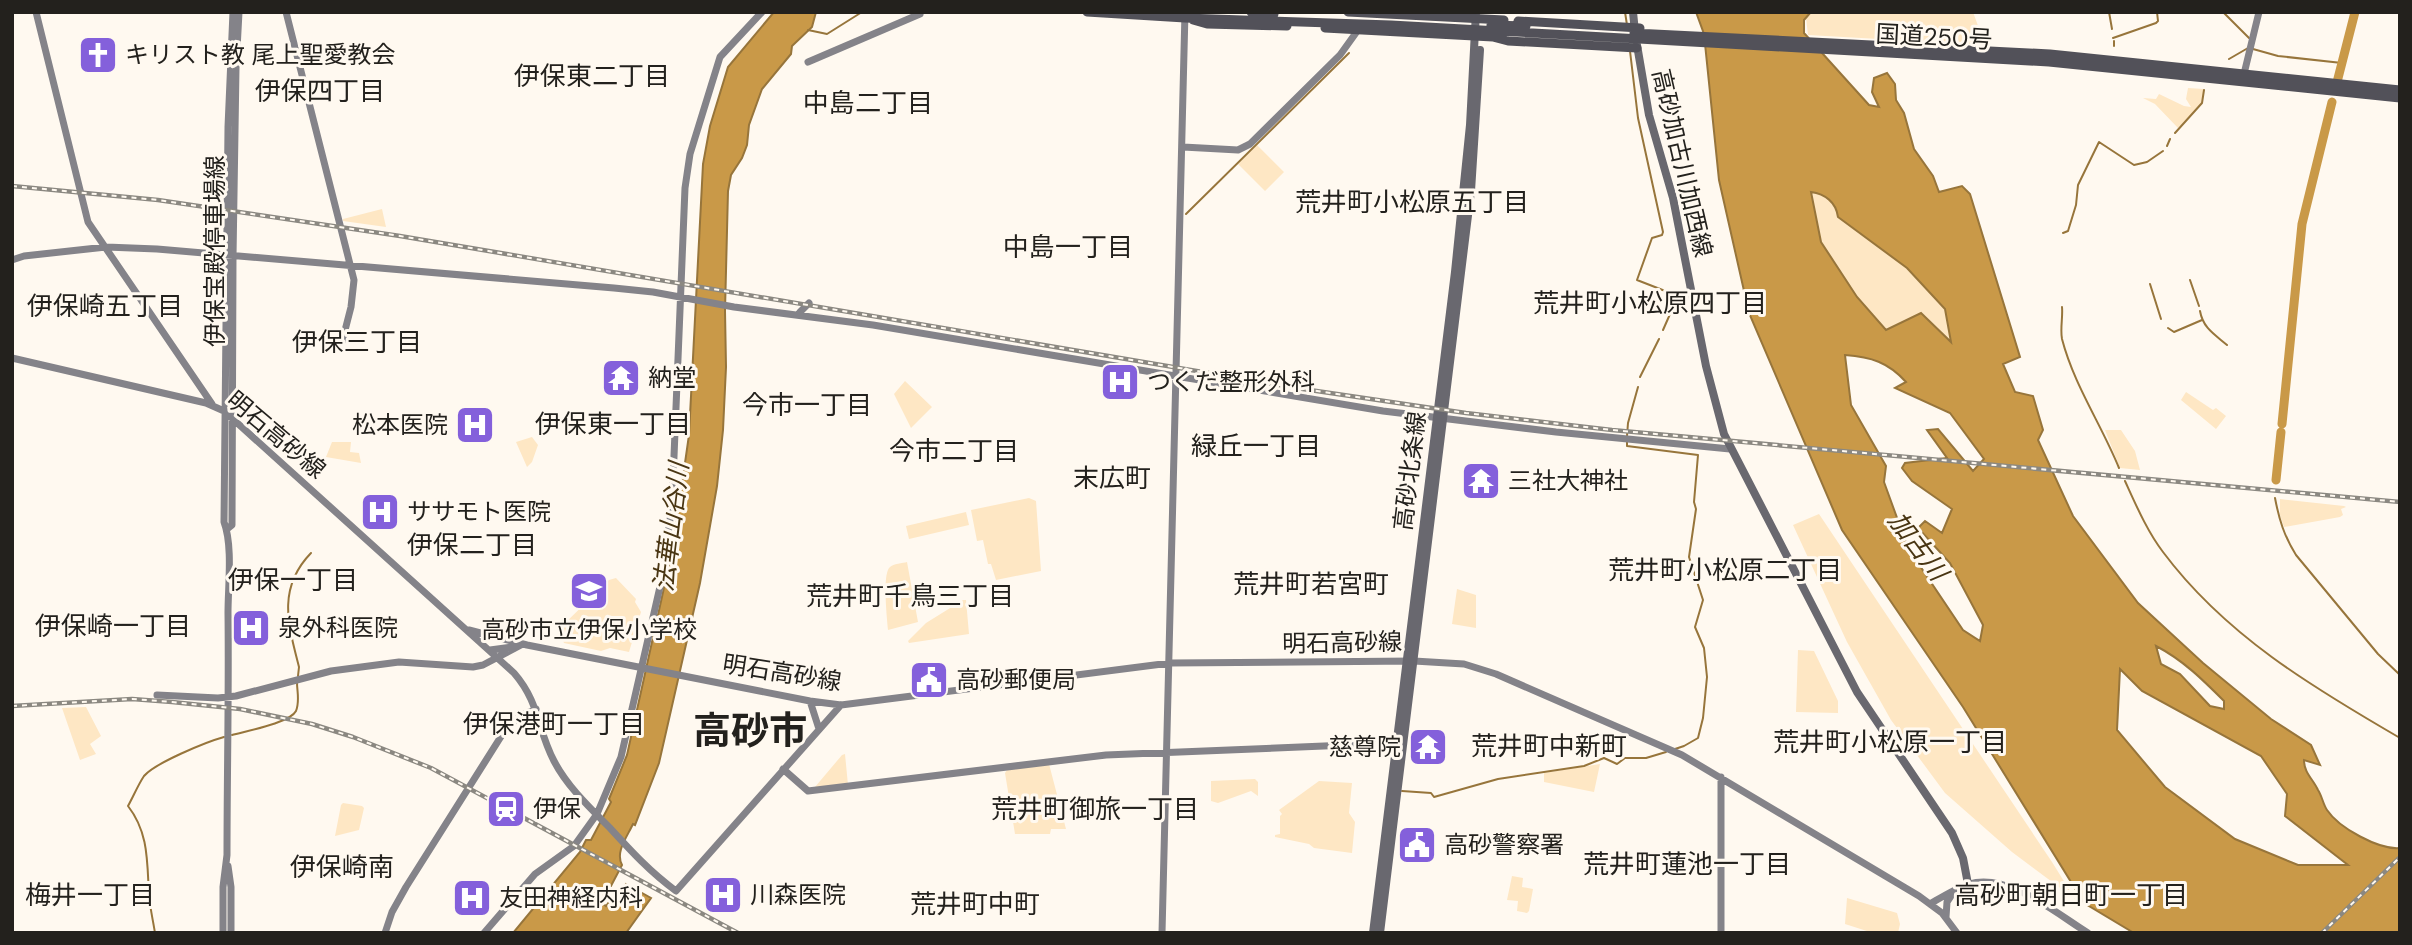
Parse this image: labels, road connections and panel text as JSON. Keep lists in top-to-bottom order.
{
  "streets": {
    "highway": ["国道250号"],
    "main road": ["高砂加古川加西線", "高砂北条線"],
    "street": ["伊保宝殿停車場線", "明石高砂線"]
  },
  "crossings": [
    ["伊保宝殿停車場線", "明石高砂線"],
    ["明石高砂線", "高砂北条線"]
  ],
  "districts": [
    "伊保東二丁目",
    "伊保四丁目",
    "中島二丁目",
    "荒井町小松原五丁目",
    "中島一丁目",
    "荒井町小松原四丁目",
    "伊保崎五丁目",
    "伊保三丁目",
    "今市一丁目",
    "伊保東一丁目",
    "緑丘一丁目",
    "今市二丁目",
    "末広町",
    "伊保二丁目",
    "荒井町小松原二丁目",
    "伊保一丁目",
    "荒井町若宮町",
    "荒井町千鳥三丁目",
    "伊保崎一丁目",
    "伊保港町一丁目",
    "高砂市",
    "荒井町小松原一丁目",
    "荒井町中新町",
    "荒井町御旅一丁目",
    "荒井町蓮池一丁目",
    "伊保崎南",
    "梅井一丁目",
    "高砂町朝日町一丁目",
    "荒井町中町"
  ],
  "water": ["法華山谷川", "加古川"],
  "places": {
    "church": ["キリスト教 尾上聖愛教会"],
    "temple": ["納堂", "三社大神社", "慈尊院"],
    "hospital": [
      "つくだ整形外科",
      "松本医院",
      "ササモト医院",
      "泉外科医院",
      "川森医院",
      "友田神経内科"
    ],
    "school or university": ["高砂市立伊保小学校"],
    "public building": ["高砂郵便局", "高砂警察署"],
    "station": ["伊保"]
  }
}
